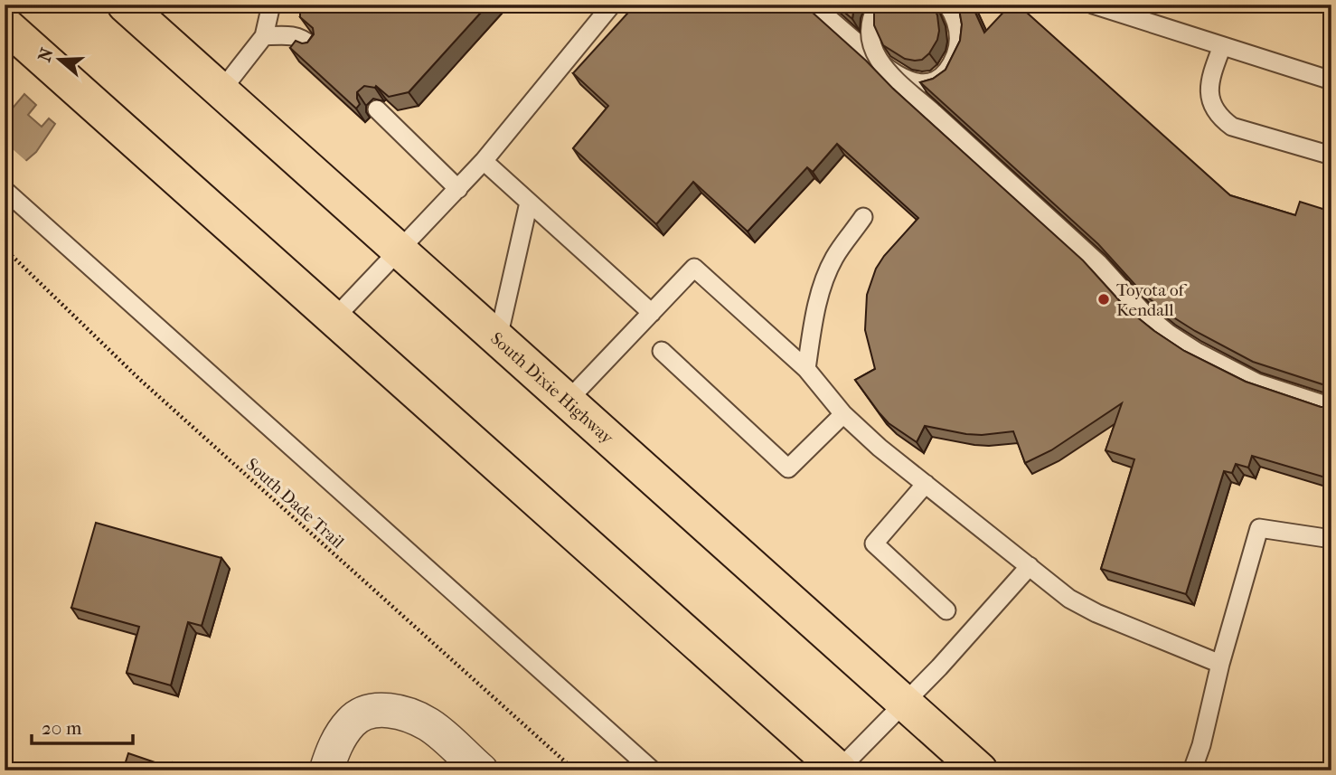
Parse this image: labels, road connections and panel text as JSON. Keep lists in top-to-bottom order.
{
  "streets": {
    "highway": ["South Dixie Highway"],
    "path": ["South Dade Trail"]
  },
  "places": ["Toyota of Kendall"],
  "scale_bar": "20 m",
  "north": "left"
}
